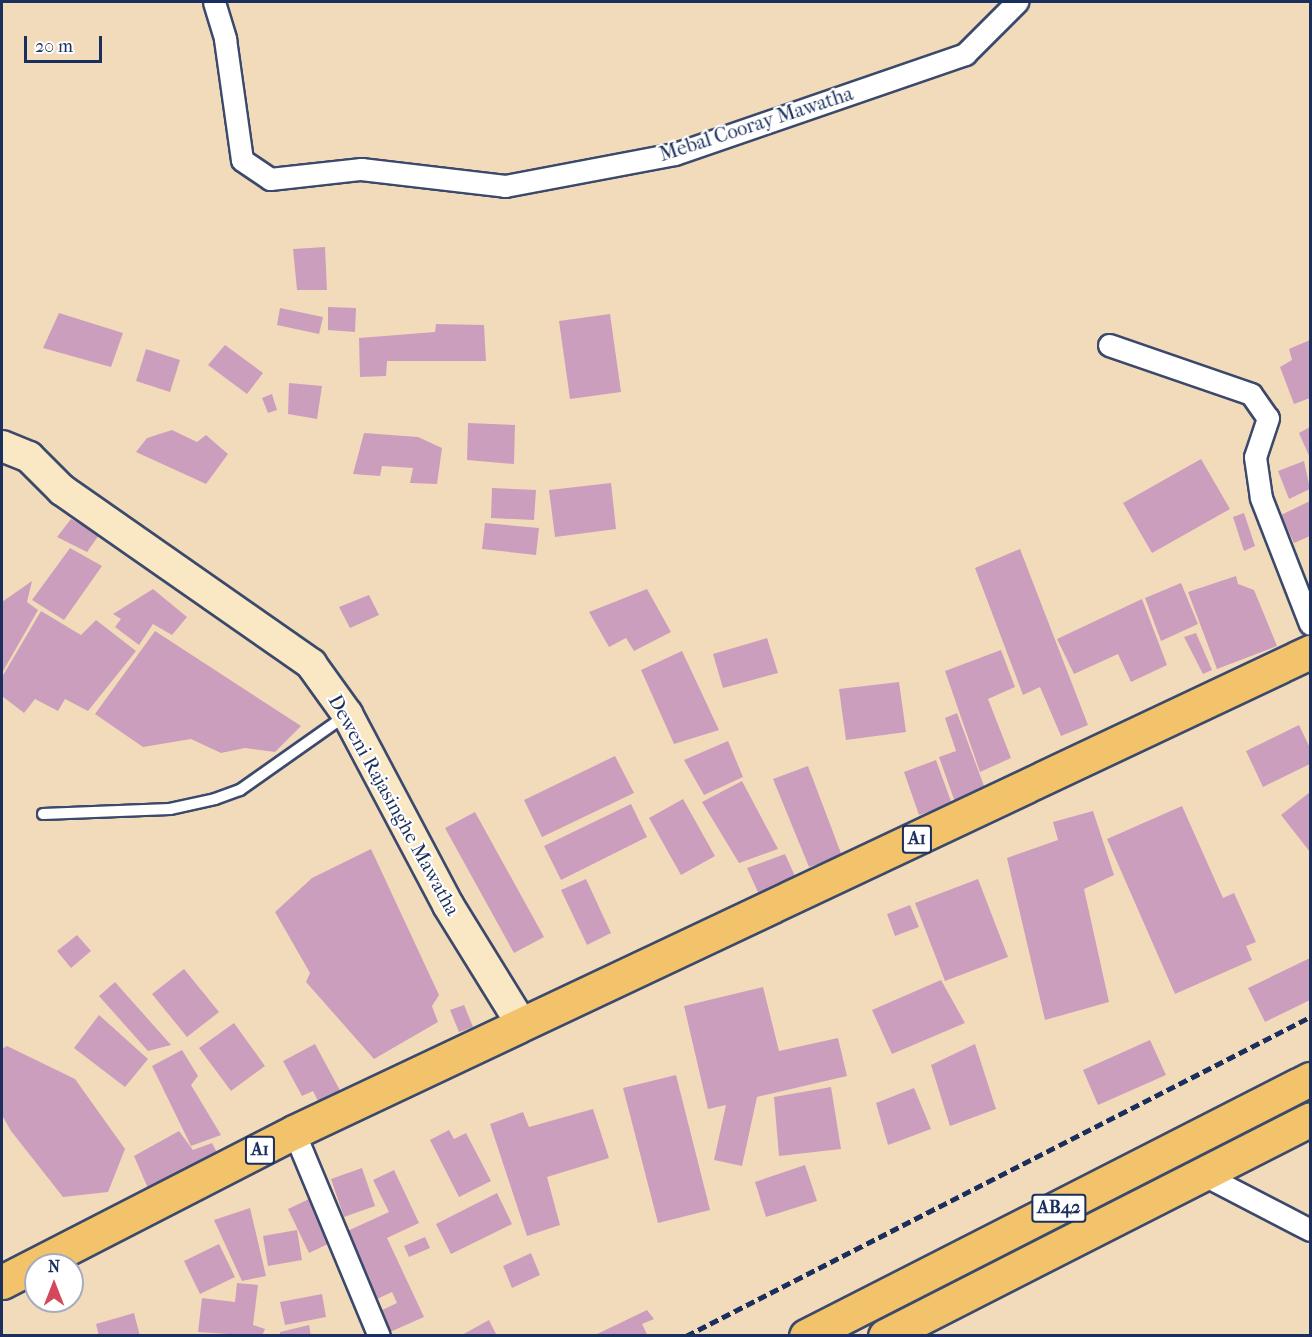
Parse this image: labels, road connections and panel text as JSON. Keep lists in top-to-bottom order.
{
  "streets": {
    "main road": ["A1", "AB42"],
    "street": ["Mebal Cooray Mawatha", "Deweni Rajasinghe Mawatha"]
  },
  "crossings": [
    ["Deweni Rajasinghe Mawatha", "A1"]
  ],
  "scale_bar": "20 m",
  "north": "top"
}
